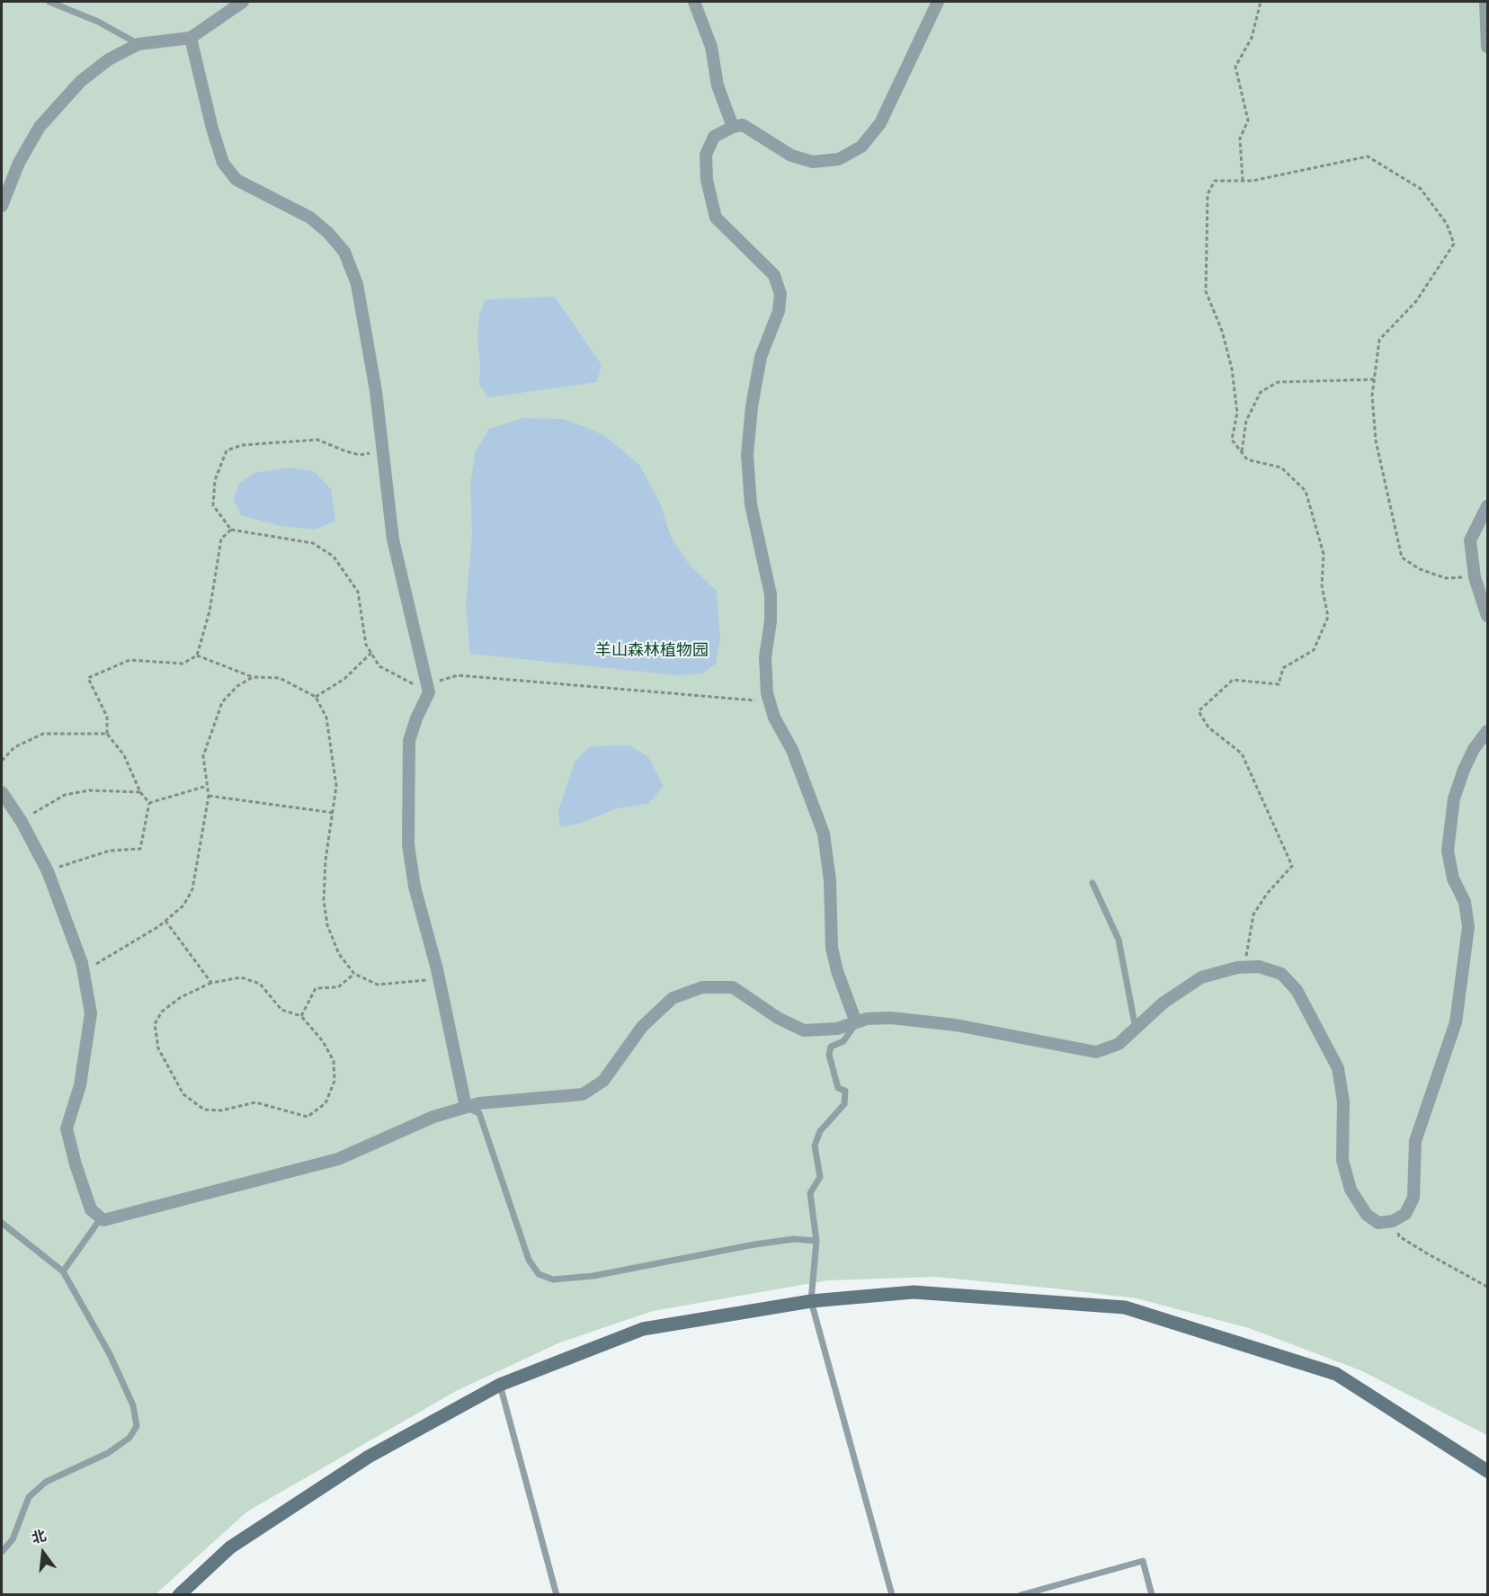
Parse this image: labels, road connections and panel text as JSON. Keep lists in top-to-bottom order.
{
  "parks": ["羊山森林植物园"],
  "north": "top"
}
